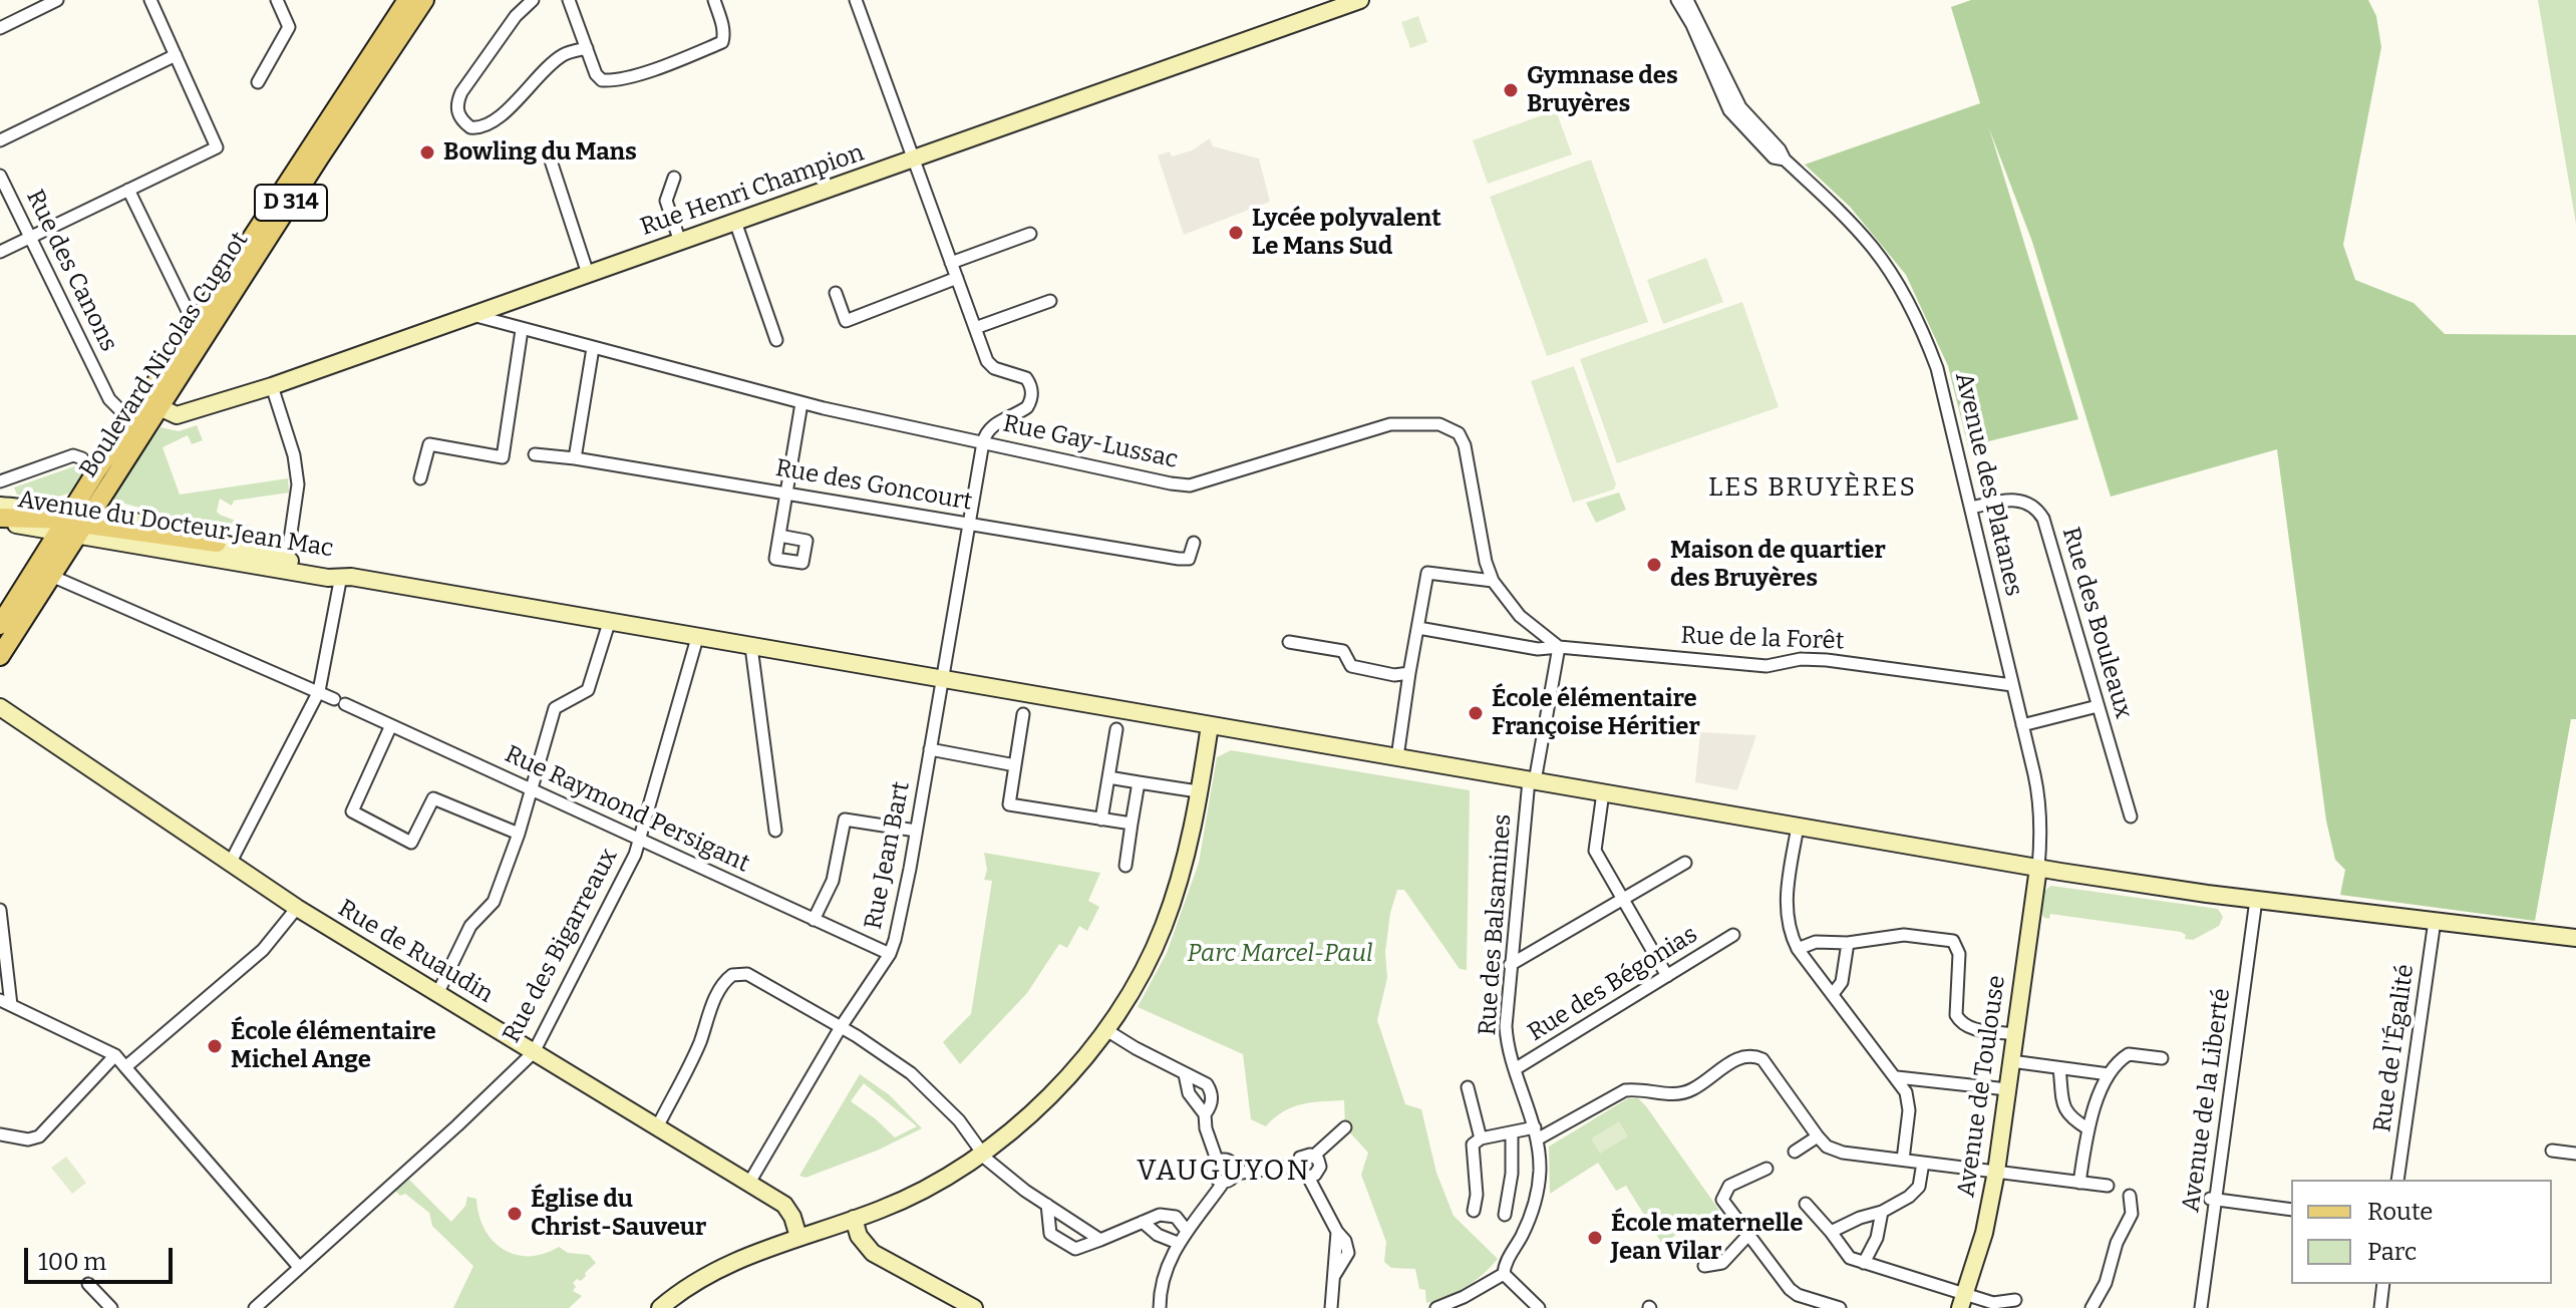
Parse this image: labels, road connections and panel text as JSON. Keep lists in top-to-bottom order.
{
  "streets": {
    "main road": ["D 314", "Boulevard Nicolas Cugnot"],
    "street": [
      "Rue Henri Champion",
      "Rue des Canons",
      "Rue Gay-Lussac",
      "Avenue des Platanes",
      "Rue des Goncourt",
      "Avenue du Docteur Jean Mac",
      "Rue des Bouleaux",
      "Rue de la Forêt",
      "Rue Raymond Persigant",
      "Rue Jean Bart",
      "Rue des Balsamines",
      "Rue des Bigarreaux",
      "Rue de Ruaudin",
      "Rue des Bégonias",
      "Rue de l'Égalité",
      "Avenue de Toulouse",
      "Avenue de la Liberté"
    ]
  },
  "crossings": [
    ["Rue Henri Champion", "Boulevard Nicolas Cugnot"],
    ["Rue Henri Champion", "Rue Gay-Lussac"],
    ["D 314", "Boulevard Nicolas Cugnot"],
    ["D 314", "Avenue du Docteur Jean Mac"],
    ["D 314", "Rue Raymond Persigant"],
    ["Rue des Canons", "Boulevard Nicolas Cugnot"],
    ["Boulevard Nicolas Cugnot", "Avenue du Docteur Jean Mac"],
    ["Rue Gay-Lussac", "Rue de la Forêt"],
    ["Rue Gay-Lussac", "Rue Jean Bart"],
    ["Rue Gay-Lussac", "Rue des Balsamines"],
    ["Avenue des Platanes", "Rue des Bouleaux"],
    ["Avenue des Platanes", "Rue de la Forêt"],
    ["Avenue des Platanes", "Avenue de Toulouse"],
    ["Rue des Goncourt", "Rue Jean Bart"],
    ["Rue de la Forêt", "Rue des Balsamines"],
    ["Rue Raymond Persigant", "Rue Jean Bart"],
    ["Rue Raymond Persigant", "Rue des Bigarreaux"],
    ["Rue Jean Bart", "Rue de Ruaudin"],
    ["Rue des Balsamines", "Rue des Bégonias"],
    ["Rue des Bigarreaux", "Rue de Ruaudin"]
  ],
  "districts": ["LES BRUYÈRES", "VAUGUYON"],
  "parks": ["Parc Marcel-Paul"],
  "places": [
    "Gymnase des Bruyères",
    "Bowling du Mans",
    "Lycée polyvalent Le Mans Sud",
    "Maison de quartier des Bruyères",
    "École élémentaire Françoise Héritier",
    "École élémentaire Michel Ange",
    "Église du Christ-Sauveur",
    "École maternelle Jean Vilar"
  ],
  "legend": ["Route", "Parc"],
  "scale_bar": "100 m"
}
